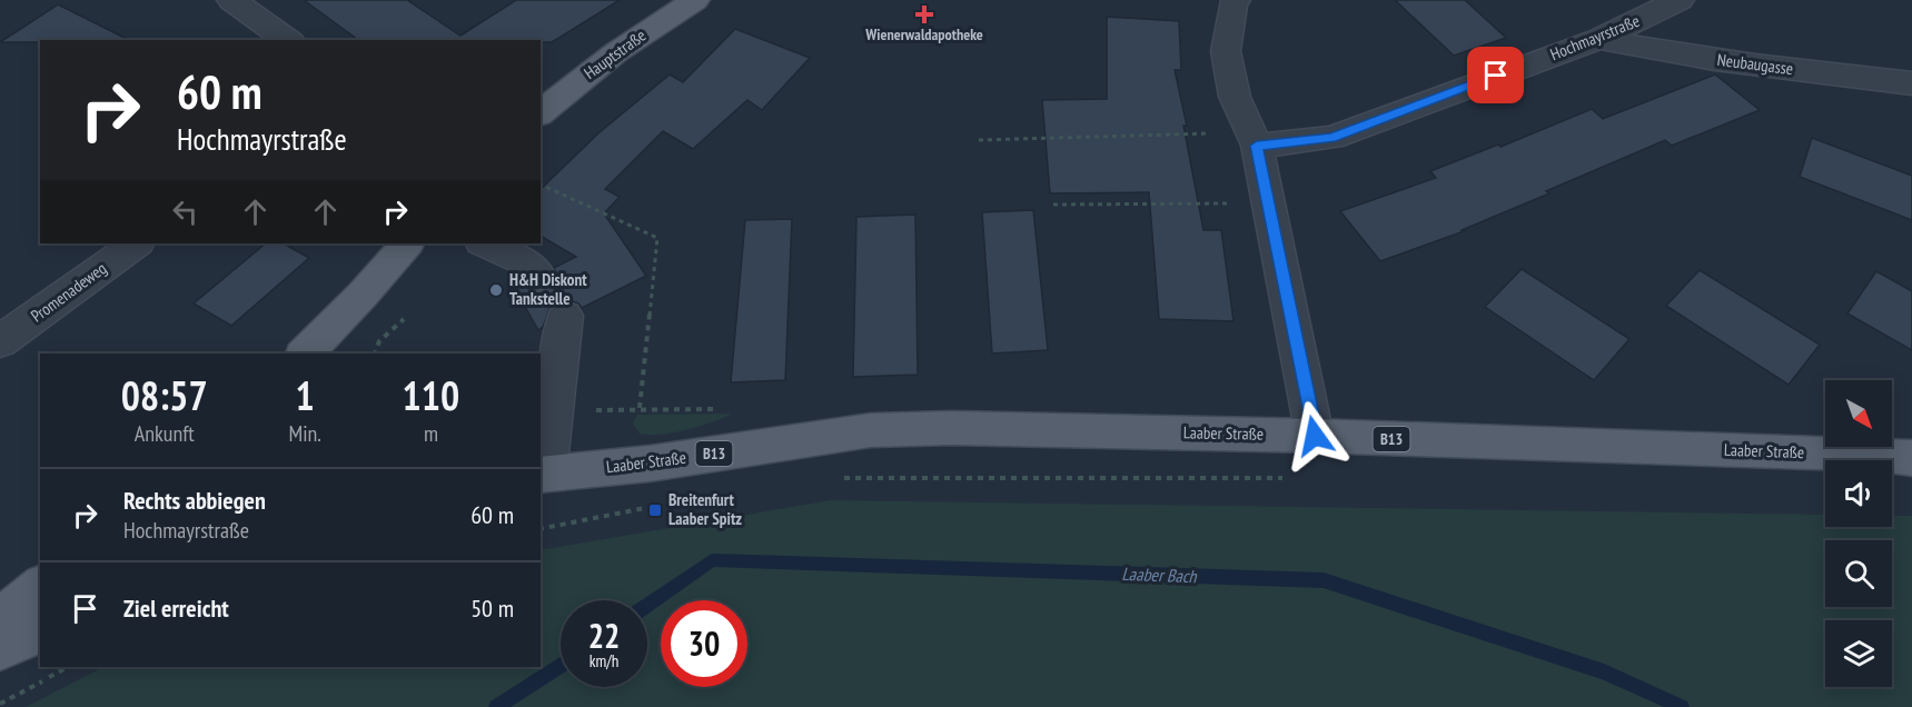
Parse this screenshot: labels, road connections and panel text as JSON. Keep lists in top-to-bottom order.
{
  "streets": {
    "main road": ["Hauptstraße", "Laaber Straße", "B13"],
    "street": ["Hochmayrstraße", "Neubaugasse", "Promenadeweg"]
  },
  "crossings": [
    ["Hochmayrstraße", "Neubaugasse"]
  ],
  "water": ["Laaber Bach"],
  "places": {
    "health": ["Wienerwaldapotheke"],
    "other": ["H&H Diskont Tankstelle"],
    "transit": ["Breitenfurt Laaber Spitz"]
  },
  "north": "bottom right",
  "page": {
    "turn": ["60 m", "Hochmayrstraße"],
    "eta": [
      "08:57",
      "Ankunft",
      "1",
      "Min.",
      "110",
      "m"
    ],
    "list": [
      {
        "name": "Rechts abbiegen",
        "note": "Hochmayrstraße",
        "value": "60 m"
      },
      {
        "name": "Ziel erreicht",
        "value": "50 m"
      }
    ],
    "speed": "22 km/h",
    "limit": "30"
  }
}
